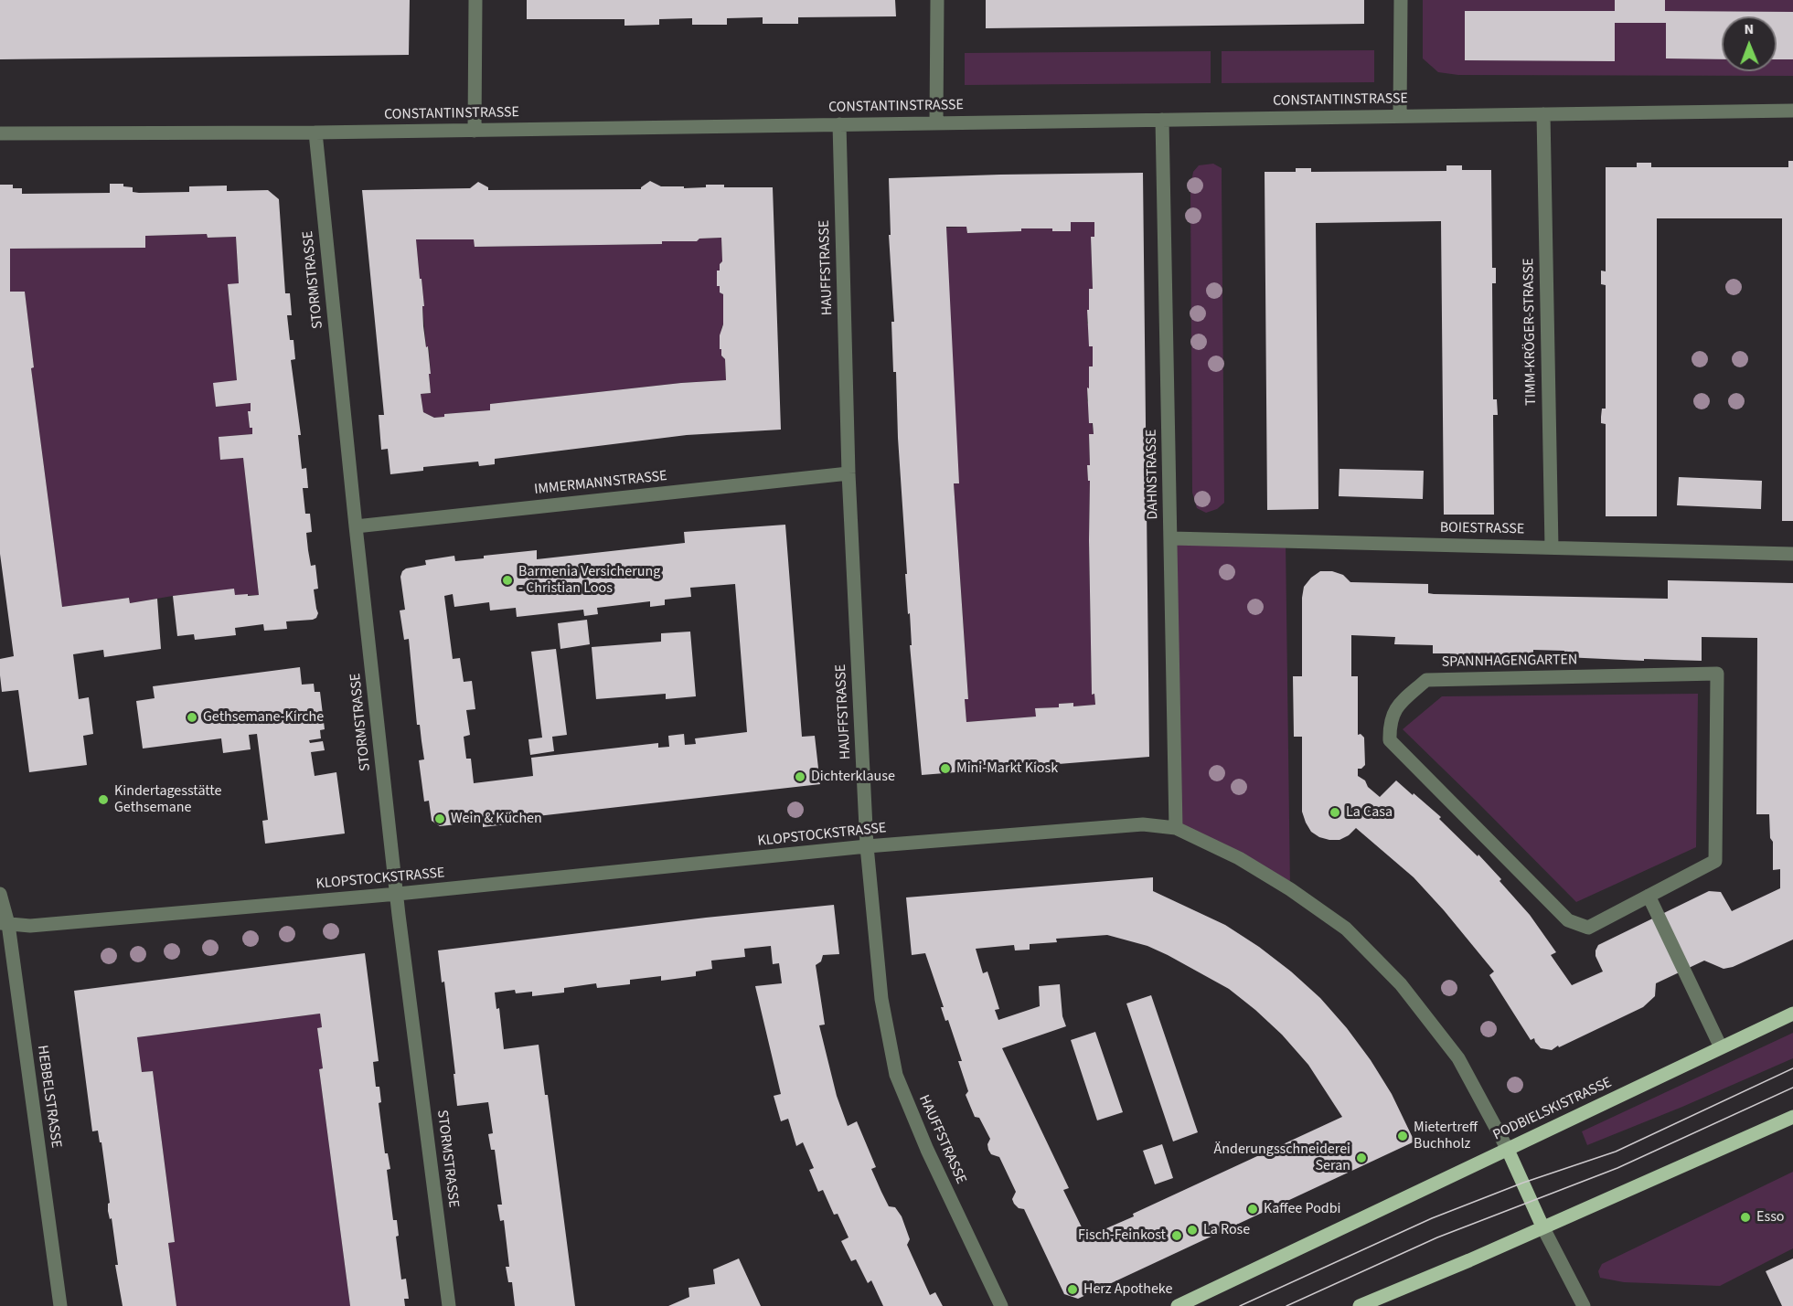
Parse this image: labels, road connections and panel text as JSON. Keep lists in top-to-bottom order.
{
  "streets": {
    "main road": ["PODBIELSKISTRASSE"],
    "street": [
      "CONSTANTINSTRASSE",
      "HAUFFSTRASSE",
      "STORMSTRASSE",
      "TIMM-KRÖGER-STRASSE",
      "DAHNSTRASSE",
      "IMMERMANNSTRASSE",
      "BOIESTRASSE",
      "SPANNHAGENGARTEN",
      "KLOPSTOCKSTRASSE",
      "HEBBELSTRASSE"
    ]
  },
  "crossings": [
    ["CONSTANTINSTRASSE", "HAUFFSTRASSE"],
    ["CONSTANTINSTRASSE", "STORMSTRASSE"],
    ["CONSTANTINSTRASSE", "TIMM-KRÖGER-STRASSE"],
    ["CONSTANTINSTRASSE", "DAHNSTRASSE"],
    ["HAUFFSTRASSE", "IMMERMANNSTRASSE"],
    ["HAUFFSTRASSE", "KLOPSTOCKSTRASSE"],
    ["STORMSTRASSE", "IMMERMANNSTRASSE"],
    ["STORMSTRASSE", "KLOPSTOCKSTRASSE"],
    ["TIMM-KRÖGER-STRASSE", "BOIESTRASSE"],
    ["DAHNSTRASSE", "BOIESTRASSE"],
    ["DAHNSTRASSE", "KLOPSTOCKSTRASSE"],
    ["KLOPSTOCKSTRASSE", "HEBBELSTRASSE"],
    ["KLOPSTOCKSTRASSE", "PODBIELSKISTRASSE"]
  ],
  "places": [
    "Barmenia Versicherung - Christian Loos",
    "Gethsemane-Kirche",
    "Mini-Markt Kiosk",
    "Dichterklause",
    "Kindertagesstätte Gethsemane",
    "La Casa",
    "Wein & Küchen",
    "Mietertreff Buchholz",
    "Änderungsschneiderei Seran",
    "Kaffee Podbi",
    "Esso",
    "La Rose",
    "Fisch-Feinkost",
    "Herz Apotheke"
  ],
  "north": "top"
}
